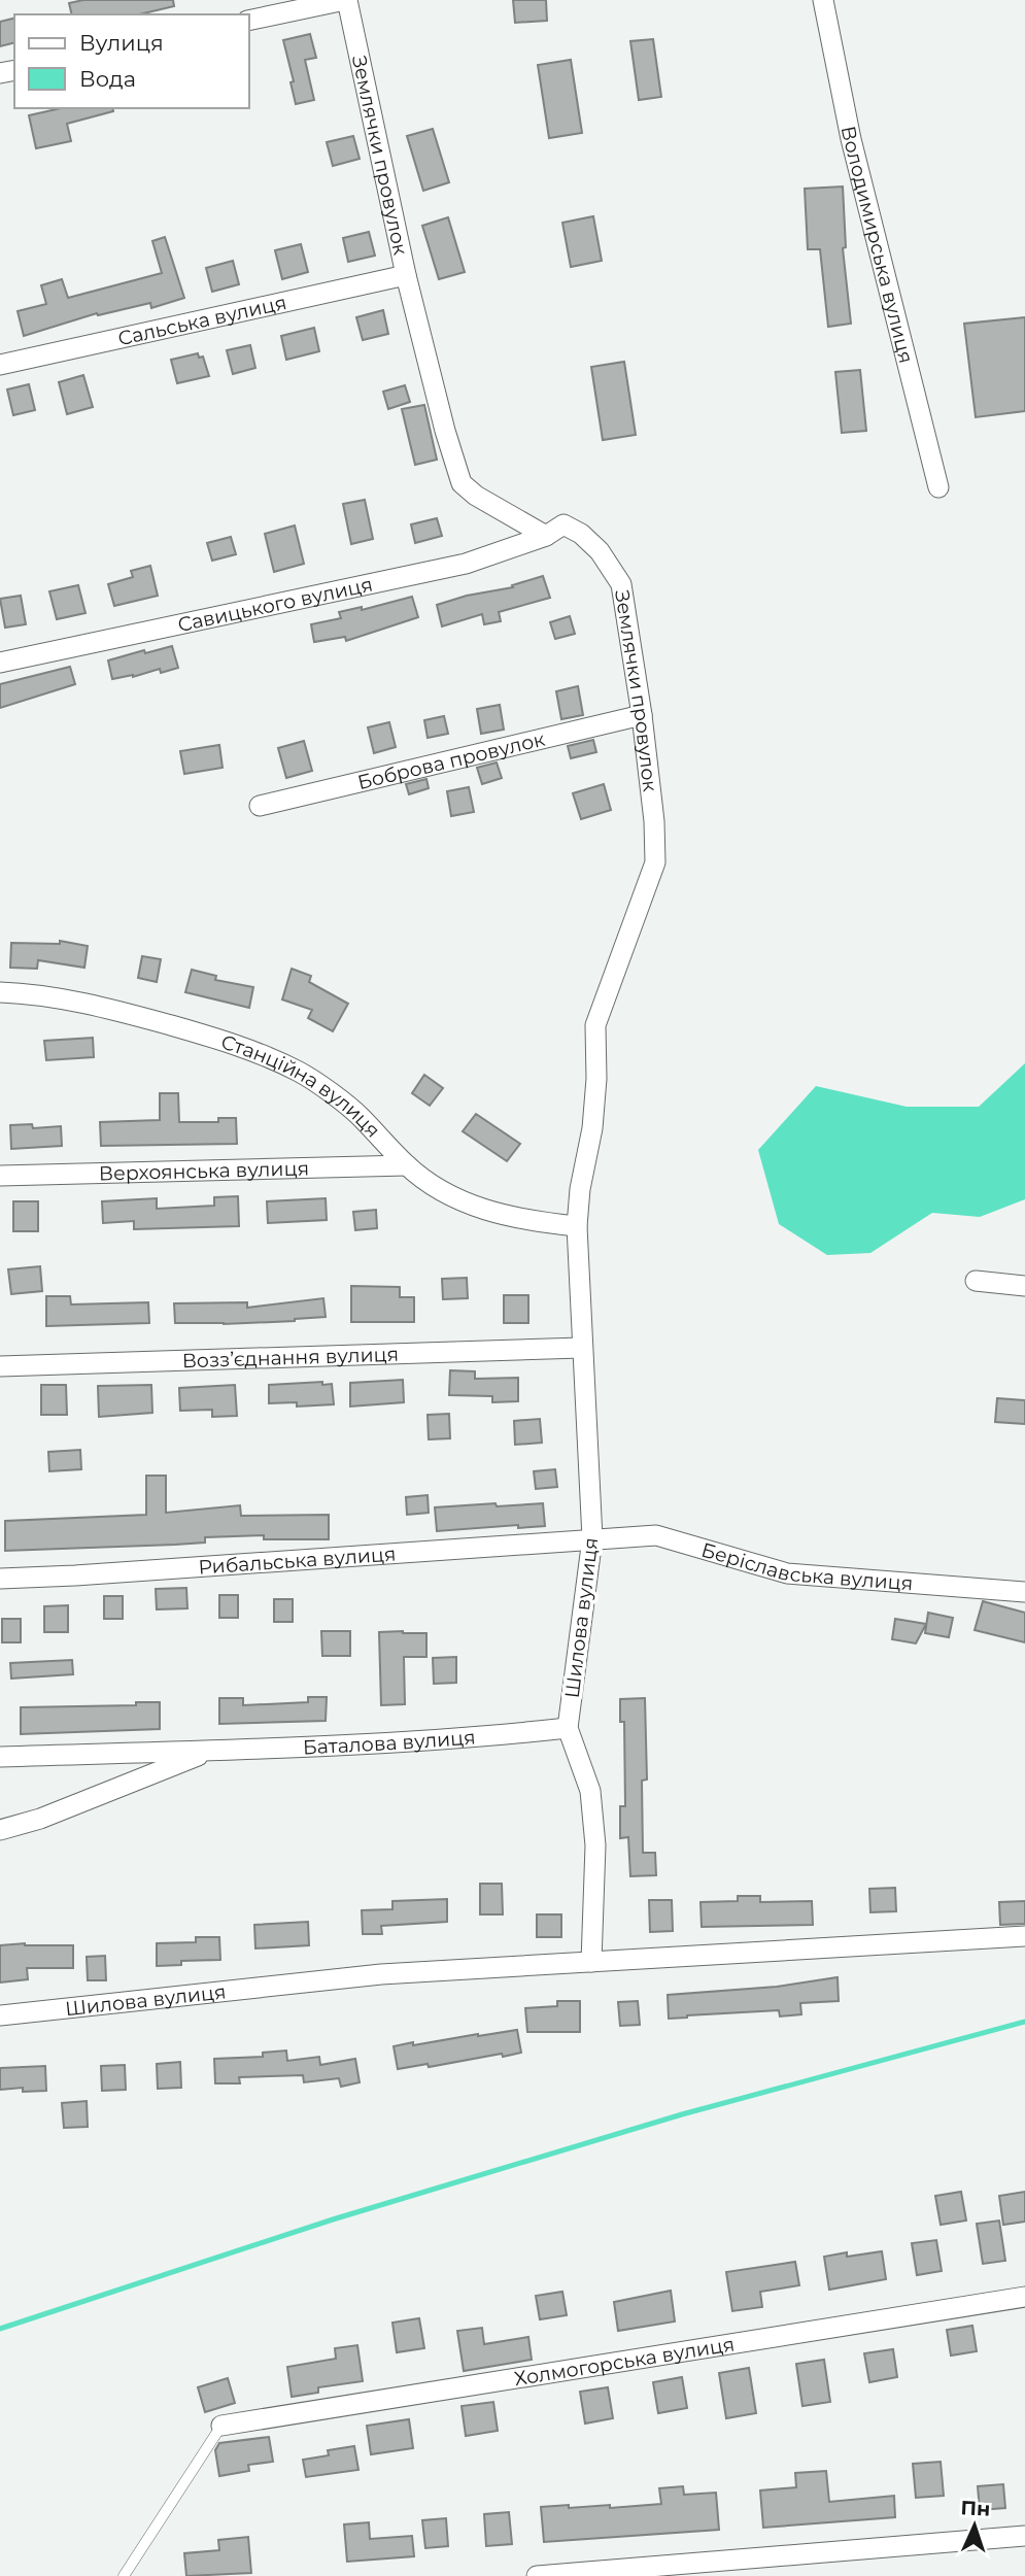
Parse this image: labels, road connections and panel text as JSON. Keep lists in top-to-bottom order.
{
  "streets": {
    "street": [
      "Землячки провулок",
      "Володимирська вулиця",
      "Сальська вулиця",
      "Савицького вулиця",
      "Боброва провулок",
      "Станційна вулиця",
      "Верхоянська вулиця",
      "Возз’єднання вулиця",
      "Рибальська вулиця",
      "Беріславська вулиця",
      "Шилова вулиця",
      "Баталова вулиця",
      "Холмогорська вулиця"
    ]
  },
  "crossings": [
    ["Землячки провулок", "Сальська вулиця"],
    ["Землячки провулок", "Савицького вулиця"],
    ["Землячки провулок", "Боброва провулок"],
    ["Землячки провулок", "Станційна вулиця"],
    ["Землячки провулок", "Шилова вулиця"],
    ["Станційна вулиця", "Верхоянська вулиця"],
    ["Станційна вулиця", "Шилова вулиця"],
    ["Возз’єднання вулиця", "Шилова вулиця"],
    ["Рибальська вулиця", "Беріславська вулиця"],
    ["Рибальська вулиця", "Шилова вулиця"],
    ["Беріславська вулиця", "Шилова вулиця"],
    ["Шилова вулиця", "Баталова вулиця"]
  ],
  "legend": ["Вулиця", "Вода"],
  "north": "top"
}
